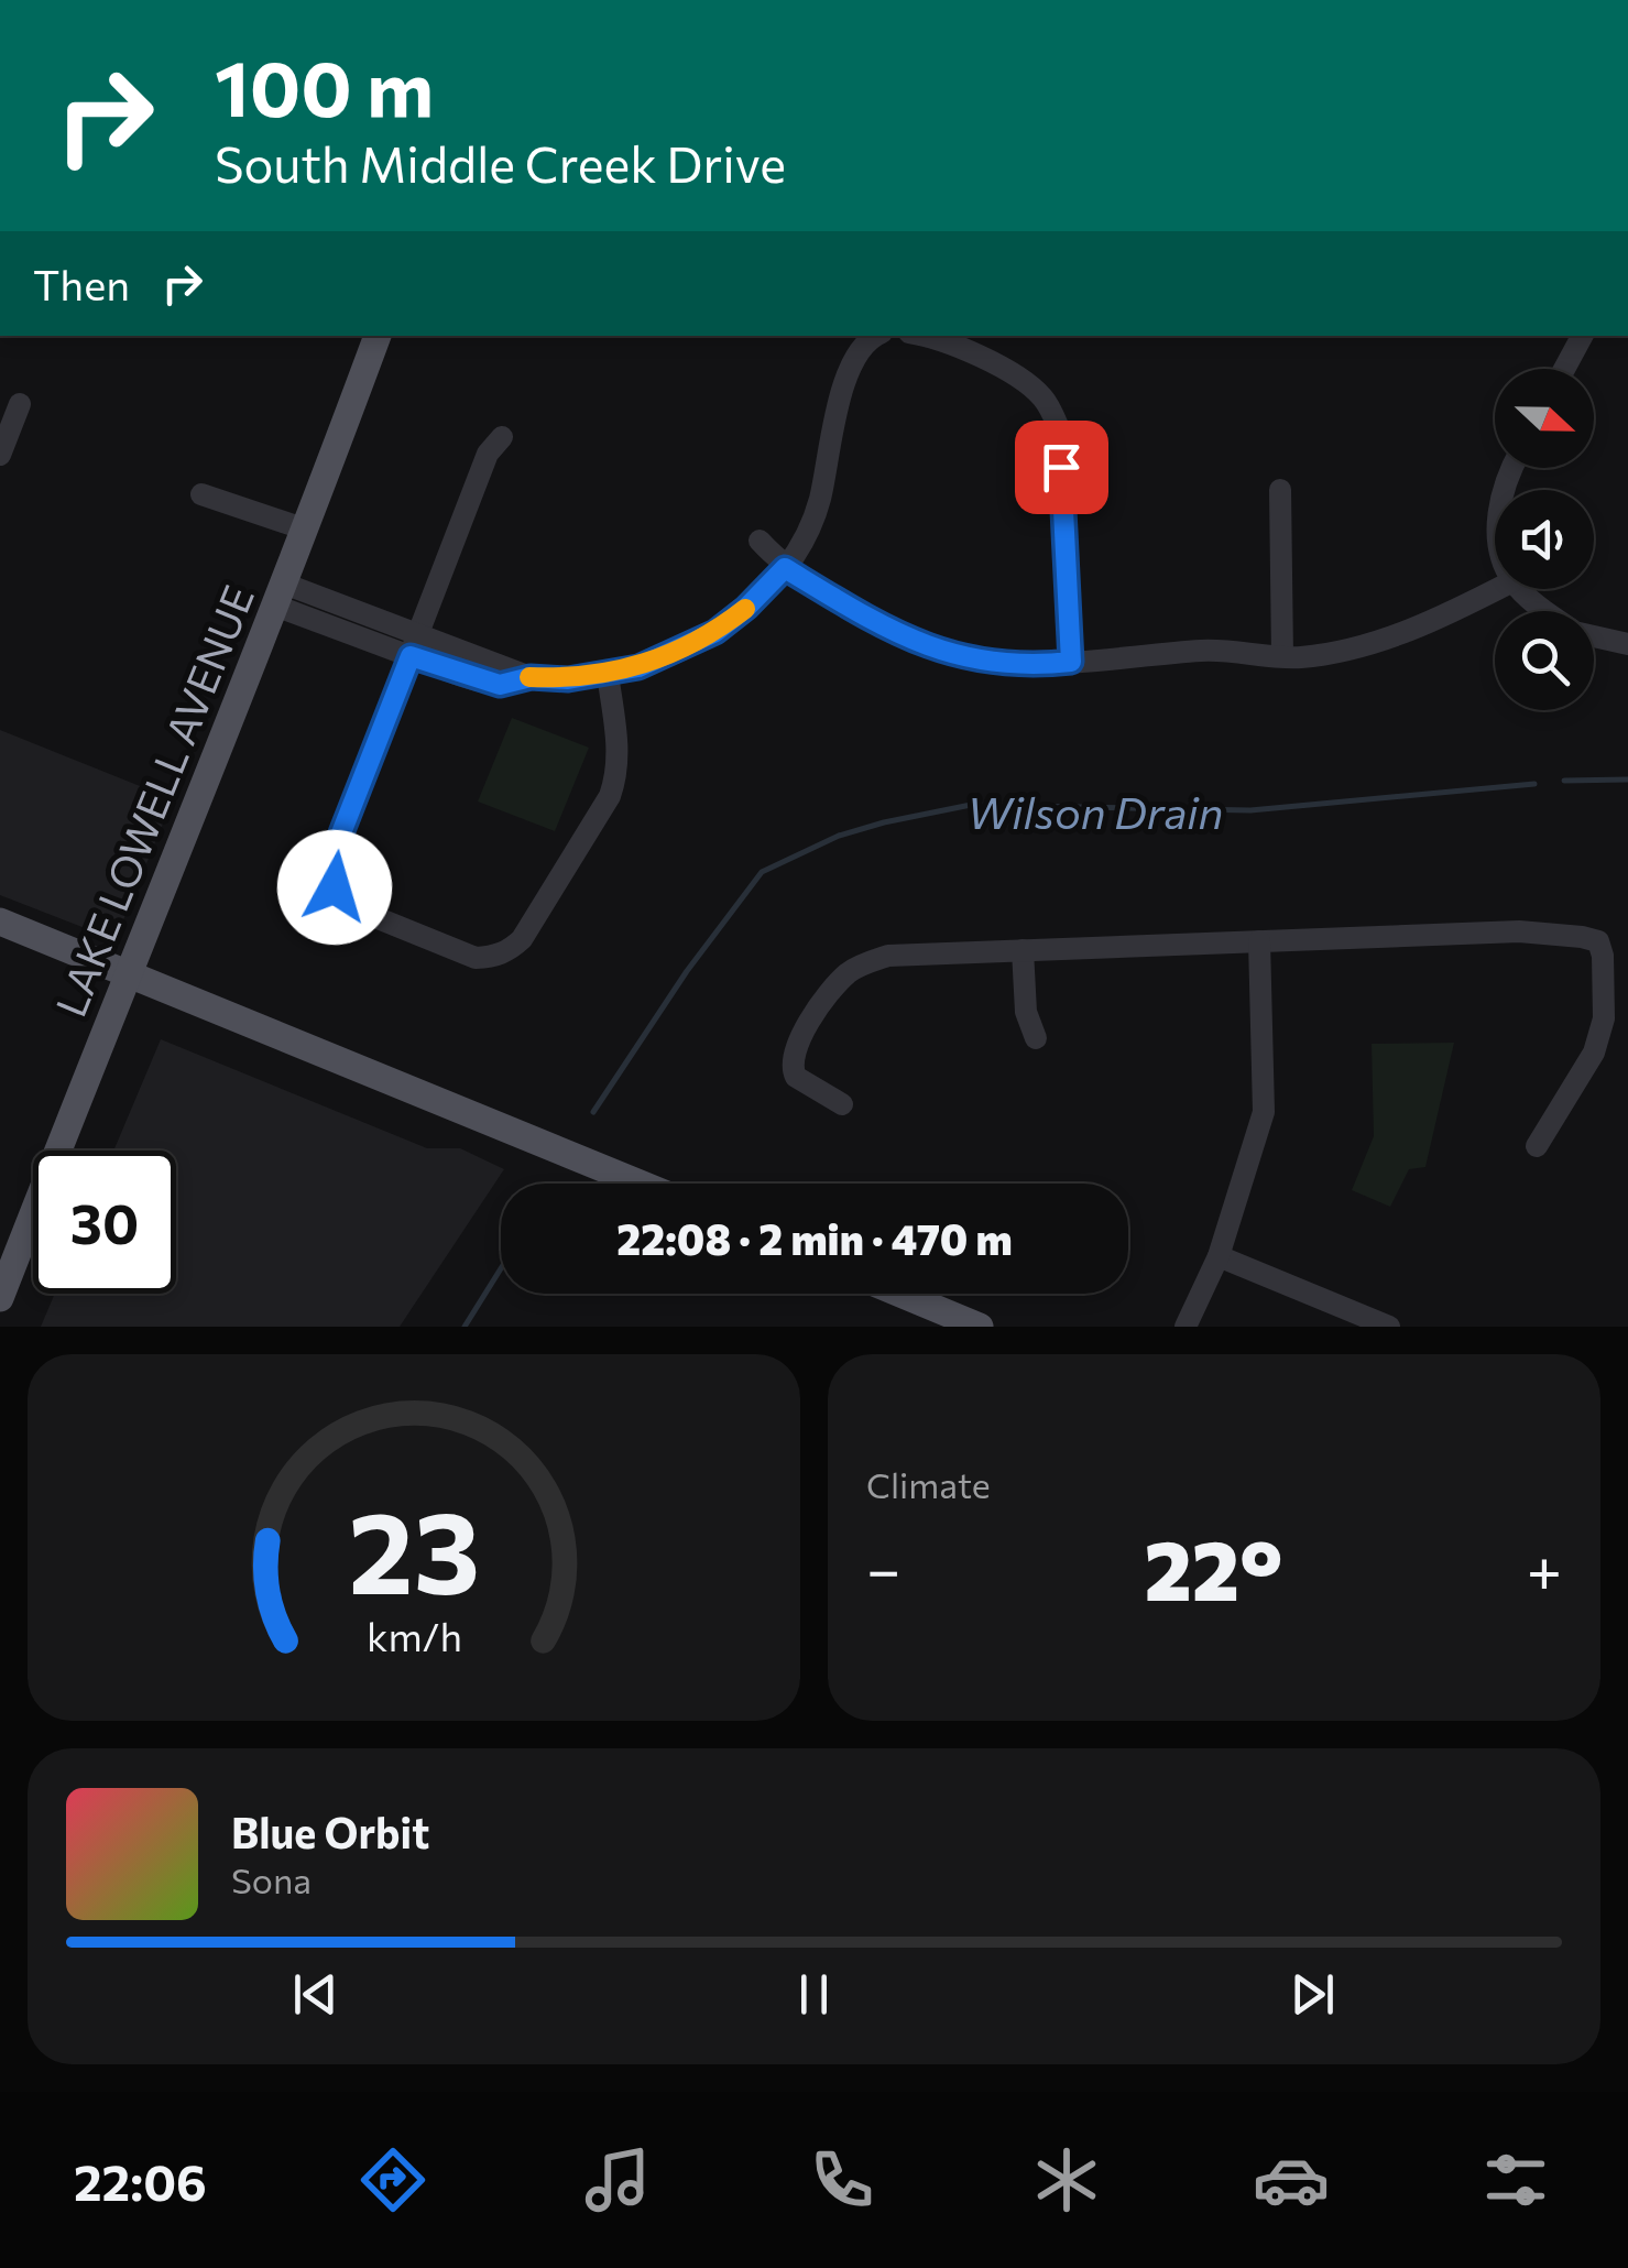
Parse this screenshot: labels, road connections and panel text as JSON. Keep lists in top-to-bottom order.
{
  "streets": {
    "main road": ["LAKE LOWELL AVENUE"]
  },
  "water": ["Wilson Drain"],
  "north": "right",
  "page": {
    "turn": ["100 m", "South Middle Creek Drive"],
    "then": "Then",
    "limit": "30",
    "trip": "22:08 · 2 min · 470 m",
    "tile": "Climate",
    "heat": ["−", "22°", "+"],
    "song": ["Blue Orbit", "Sona"],
    "tabs": "22:06",
    "gauge": ["23", "km/h"]
  }
}
